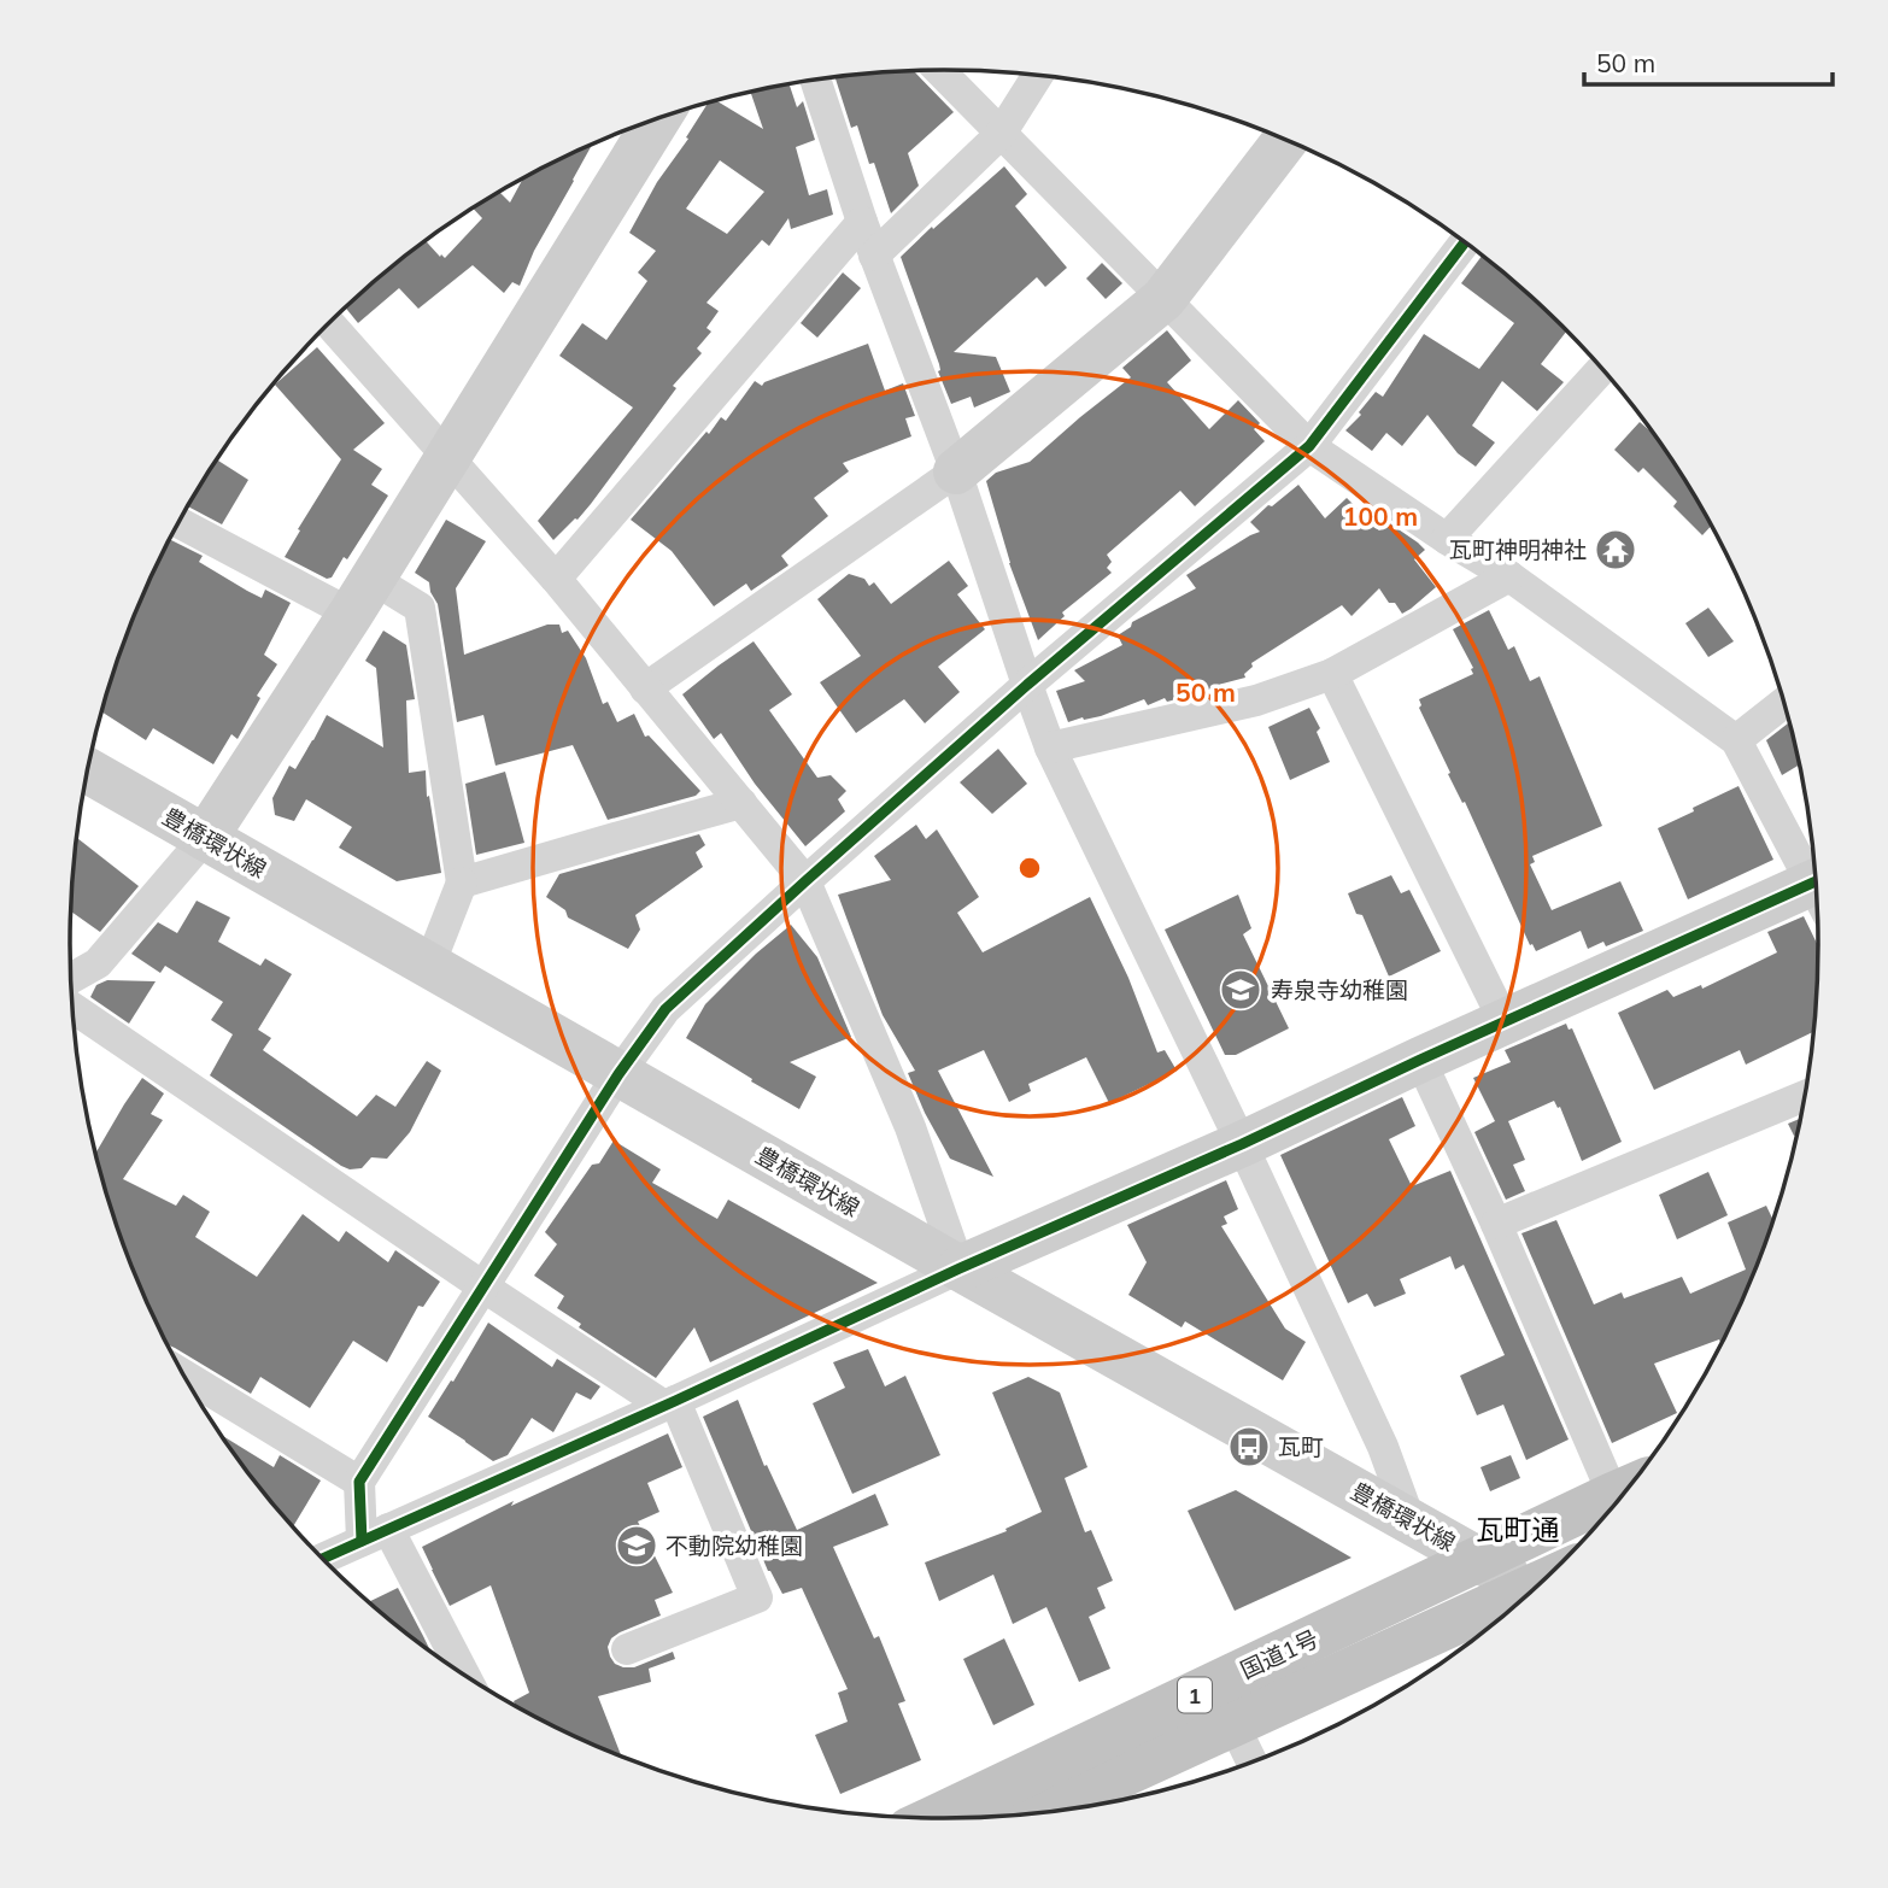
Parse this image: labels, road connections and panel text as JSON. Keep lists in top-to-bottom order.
{
  "streets": {
    "highway": ["国道1号", "1"],
    "street": ["豊橋環状線"]
  },
  "crossings": [
    ["豊橋環状線", "国道1号"]
  ],
  "districts": ["瓦町通"],
  "places": {
    "temple": ["瓦町神明神社"],
    "school or university": ["寿泉寺幼稚園", "不動院幼稚園"],
    "bus stop": ["瓦町"]
  },
  "scale_bar": "50 m",
  "rings": ["100 m", "50 m"]
}
